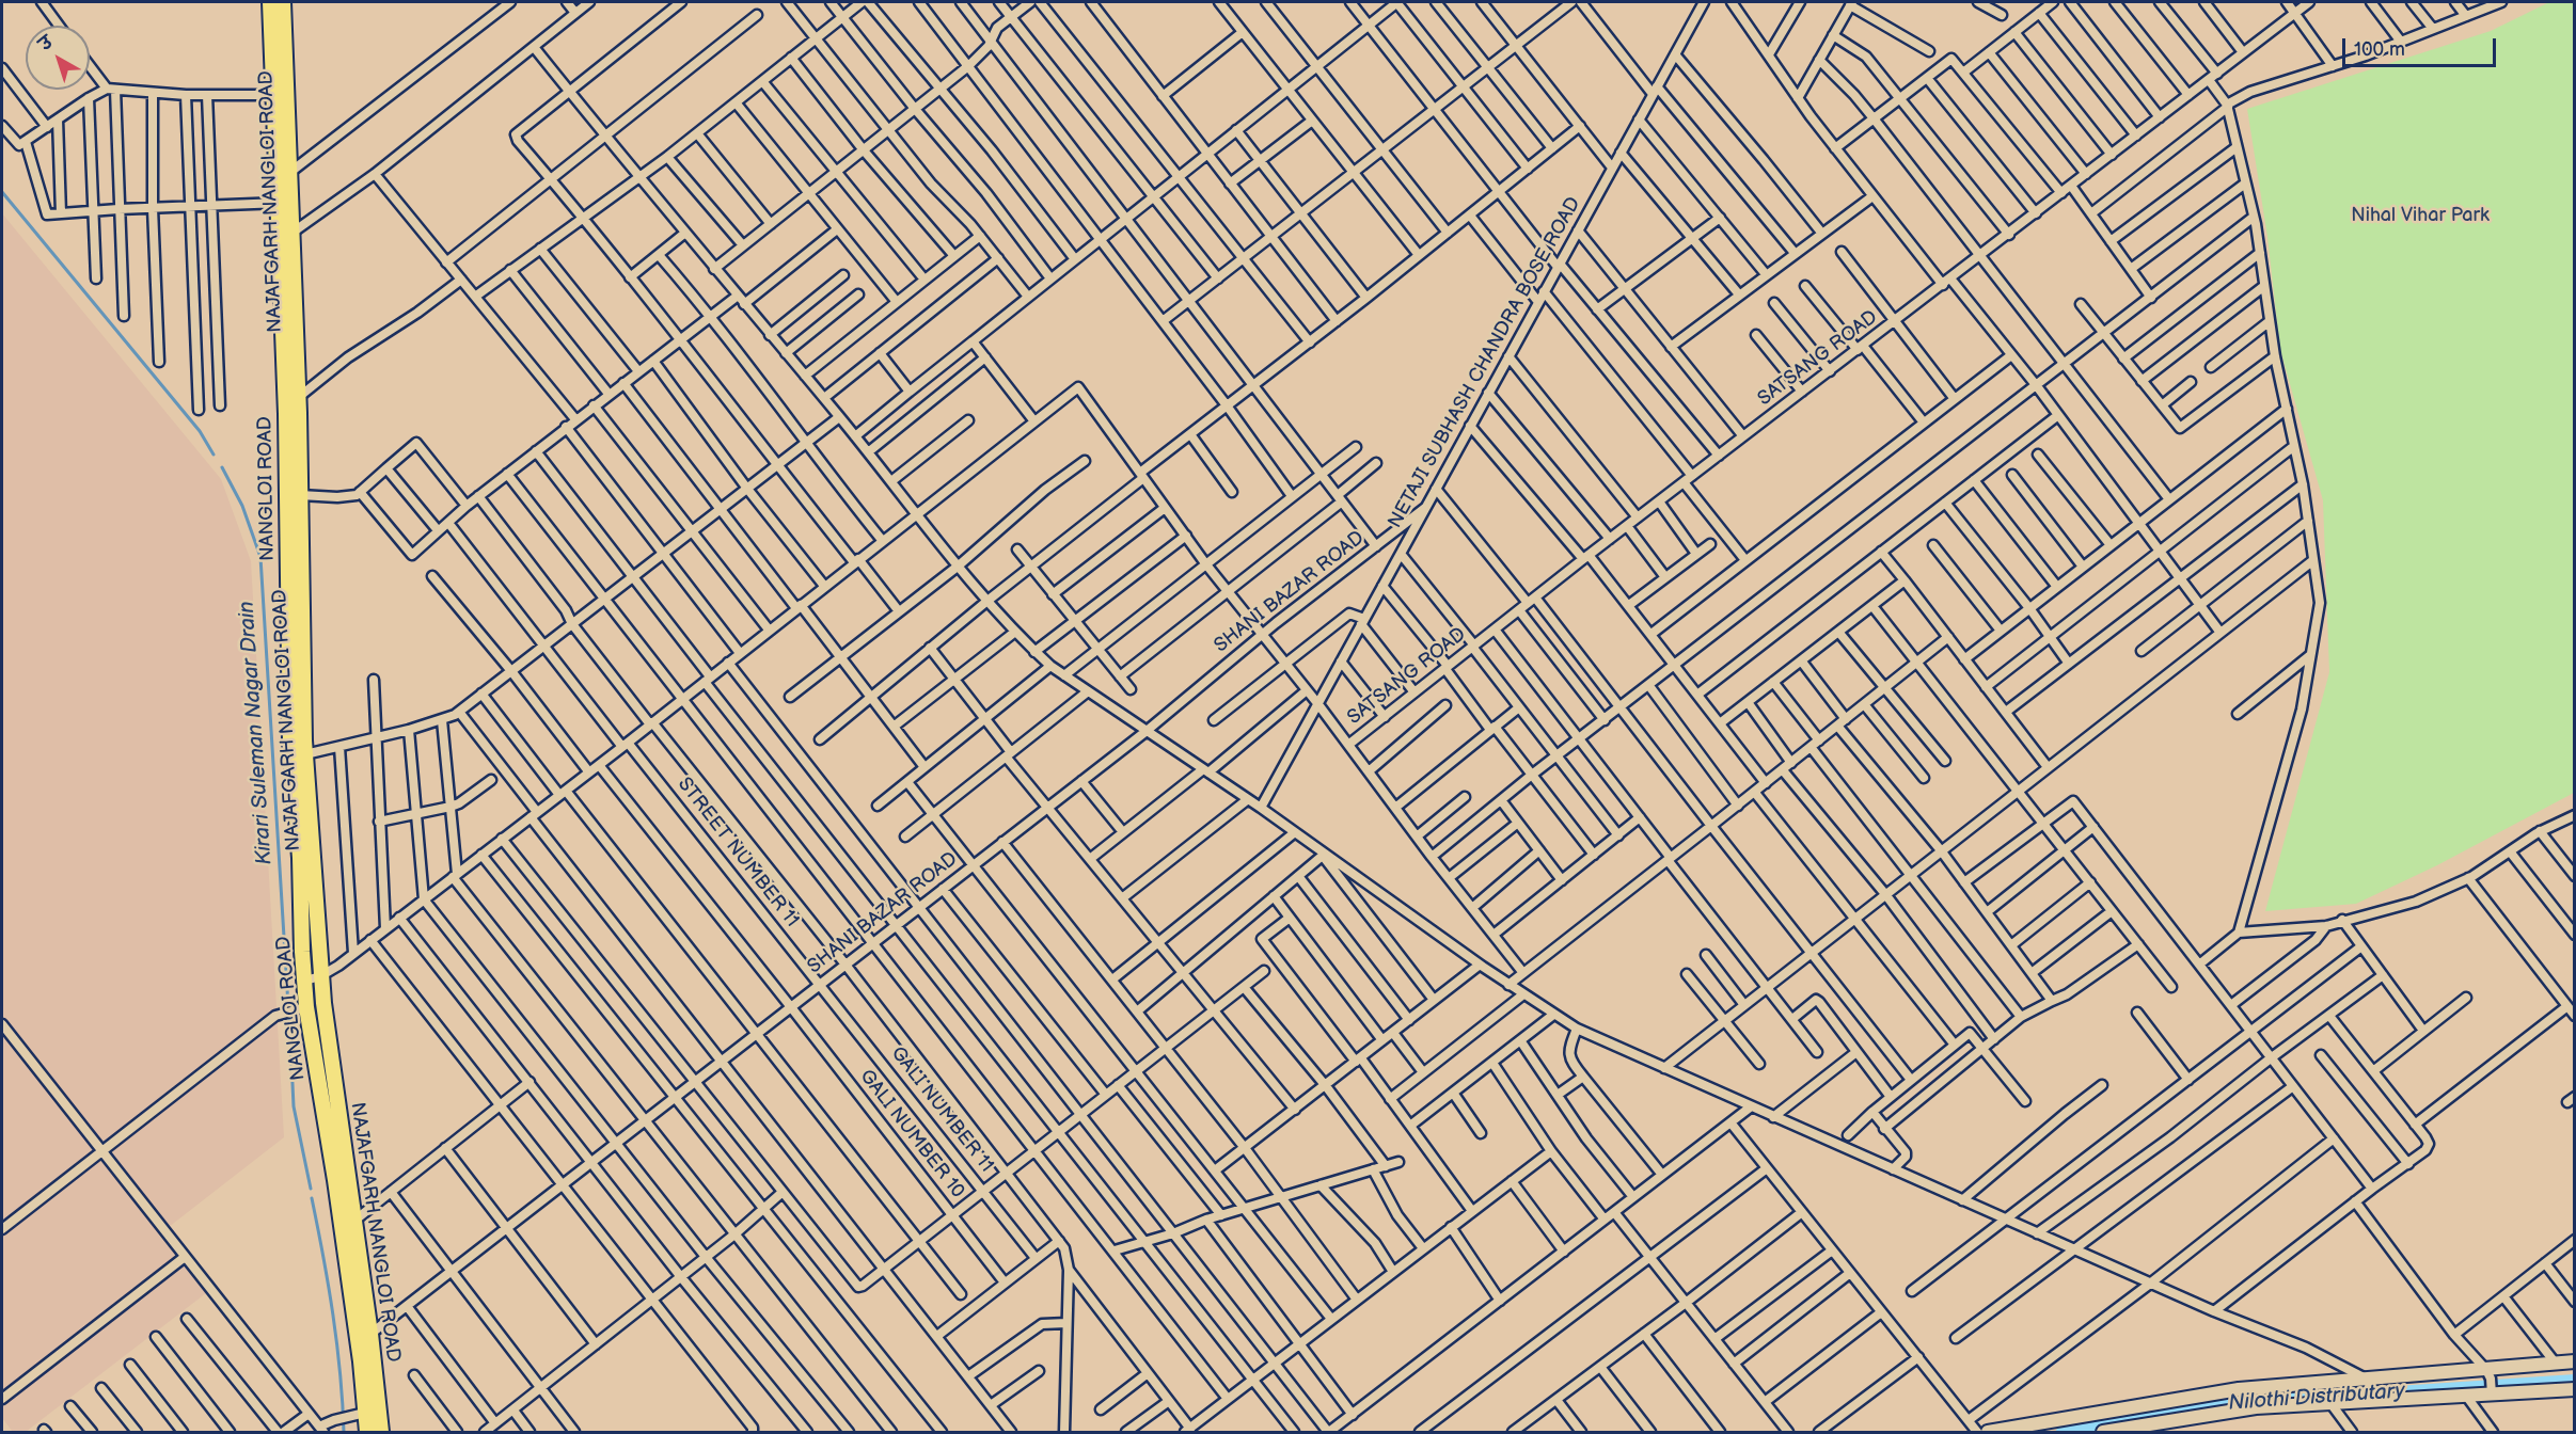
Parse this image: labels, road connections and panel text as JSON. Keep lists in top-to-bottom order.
{
  "streets": {
    "main road": ["NAJAFGARH NANGLOI ROAD", "NANGLOI ROAD"],
    "street": [
      "SATSANG ROAD",
      "NETAJI SUBHASH CHANDRA BOSE ROAD",
      "SHANI BAZAR ROAD",
      "STREET NUMBER 11",
      "GALI NUMBER 11",
      "GALI NUMBER 10"
    ]
  },
  "crossings": [
    ["NAJAFGARH NANGLOI ROAD", "NANGLOI ROAD"],
    ["NAJAFGARH NANGLOI ROAD", "SHANI BAZAR ROAD"],
    ["NETAJI SUBHASH CHANDRA BOSE ROAD", "SHANI BAZAR ROAD"],
    ["NANGLOI ROAD", "SHANI BAZAR ROAD"],
    ["SHANI BAZAR ROAD", "STREET NUMBER 11"],
    ["SHANI BAZAR ROAD", "GALI NUMBER 11"],
    ["SHANI BAZAR ROAD", "GALI NUMBER 10"],
    ["STREET NUMBER 11", "GALI NUMBER 11"]
  ],
  "water": ["Kirari Suleman Nagar Drain", "Nilothi Distributary"],
  "parks": ["Nihal Vihar Park"],
  "scale_bar": "100 m",
  "north": "top left"
}
